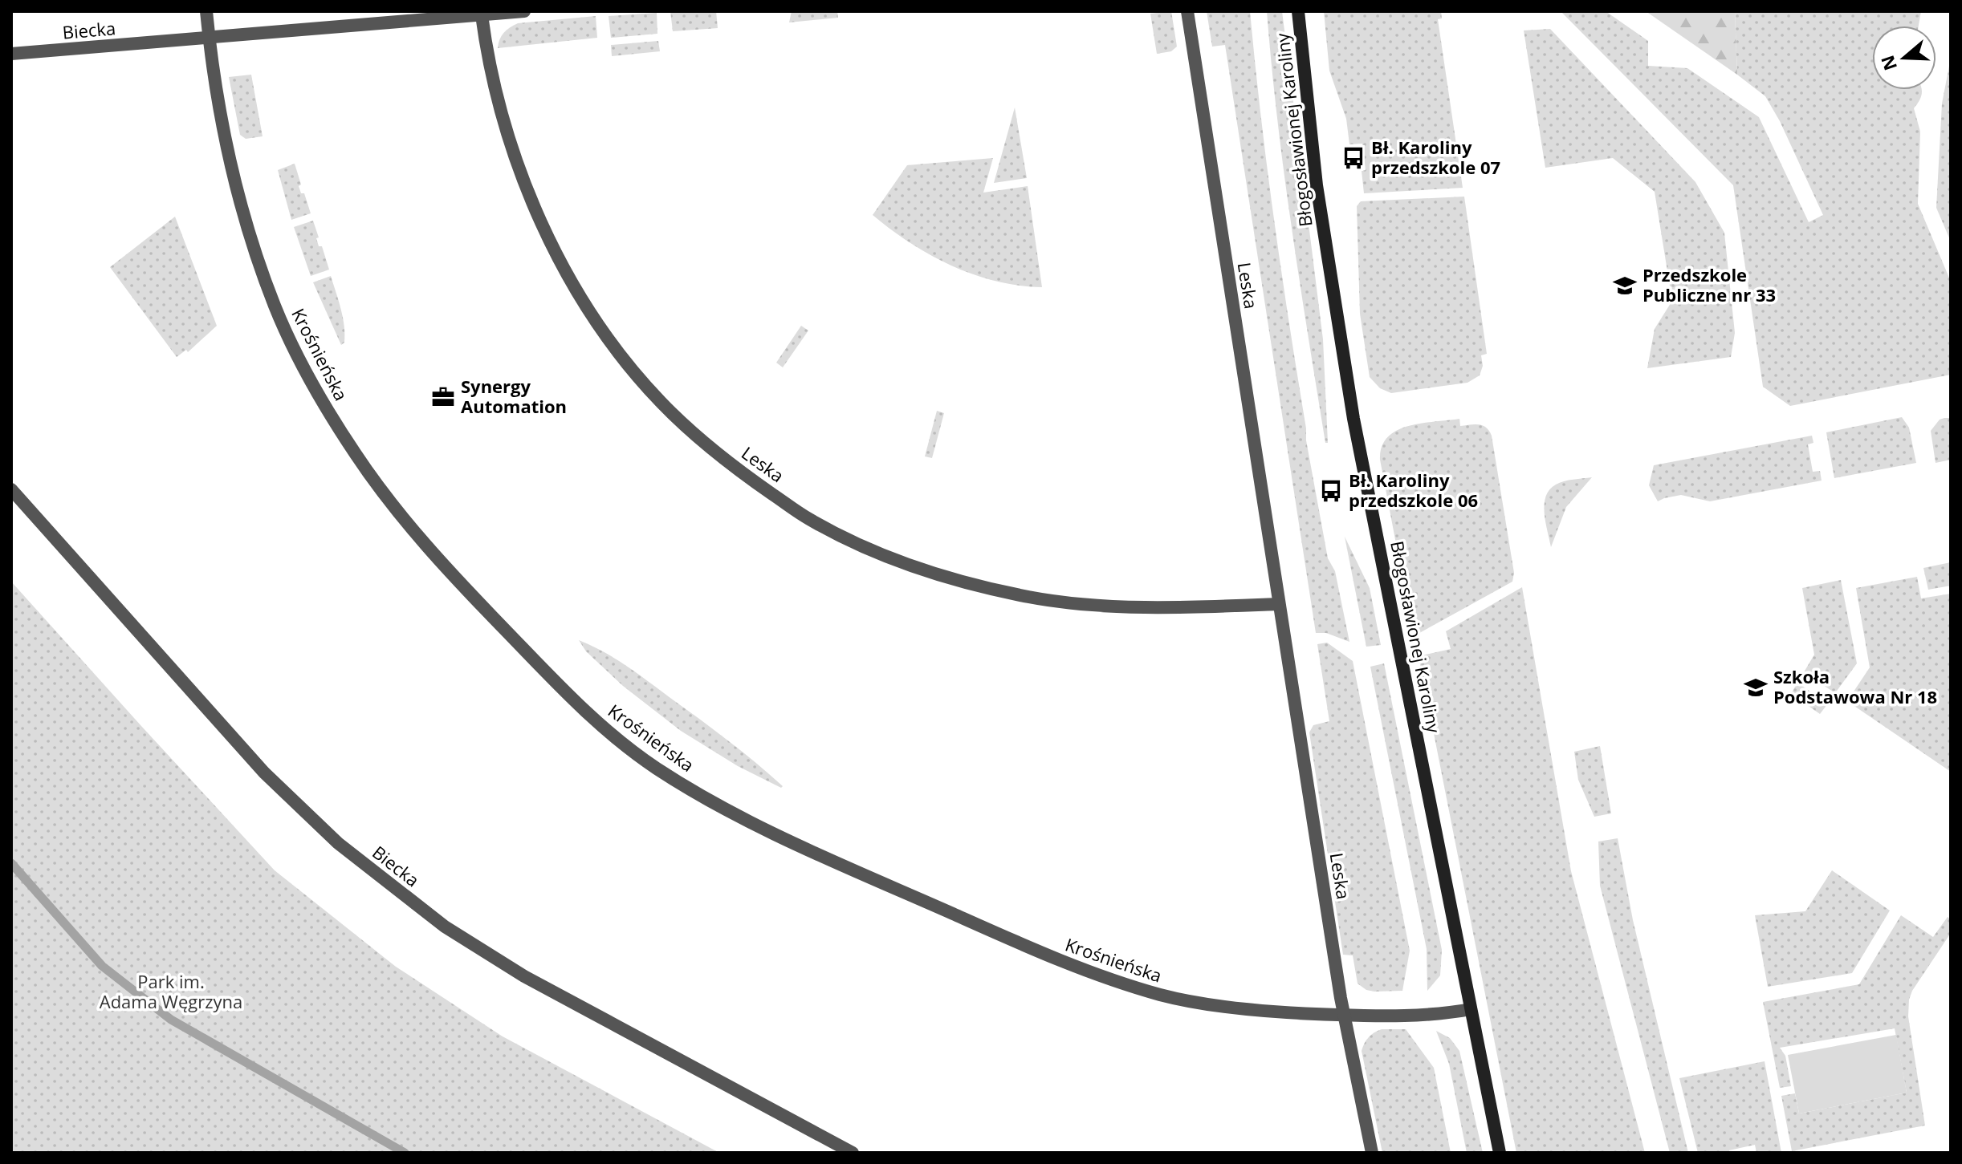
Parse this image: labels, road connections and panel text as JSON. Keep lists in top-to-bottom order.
{
  "streets": {
    "street": [
      "Biecka",
      "Błogosławionej Karoliny",
      "Leska",
      "Krośnieńska"
    ]
  },
  "crossings": [
    ["Biecka", "Krośnieńska"],
    ["Błogosławionej Karoliny", "Krośnieńska"],
    ["Leska", "Krośnieńska"]
  ],
  "parks": ["Park im. Adama Węgrzyna"],
  "places": {
    "bus stop": ["Bł. Karoliny przedszkole 07", "Bł. Karoliny przedszkole 06"],
    "school or university": ["Przedszkole Publiczne nr 33", "Szkoła Podstawowa Nr 18"],
    "office": ["Synergy Automation"]
  },
  "north": "left"
}
